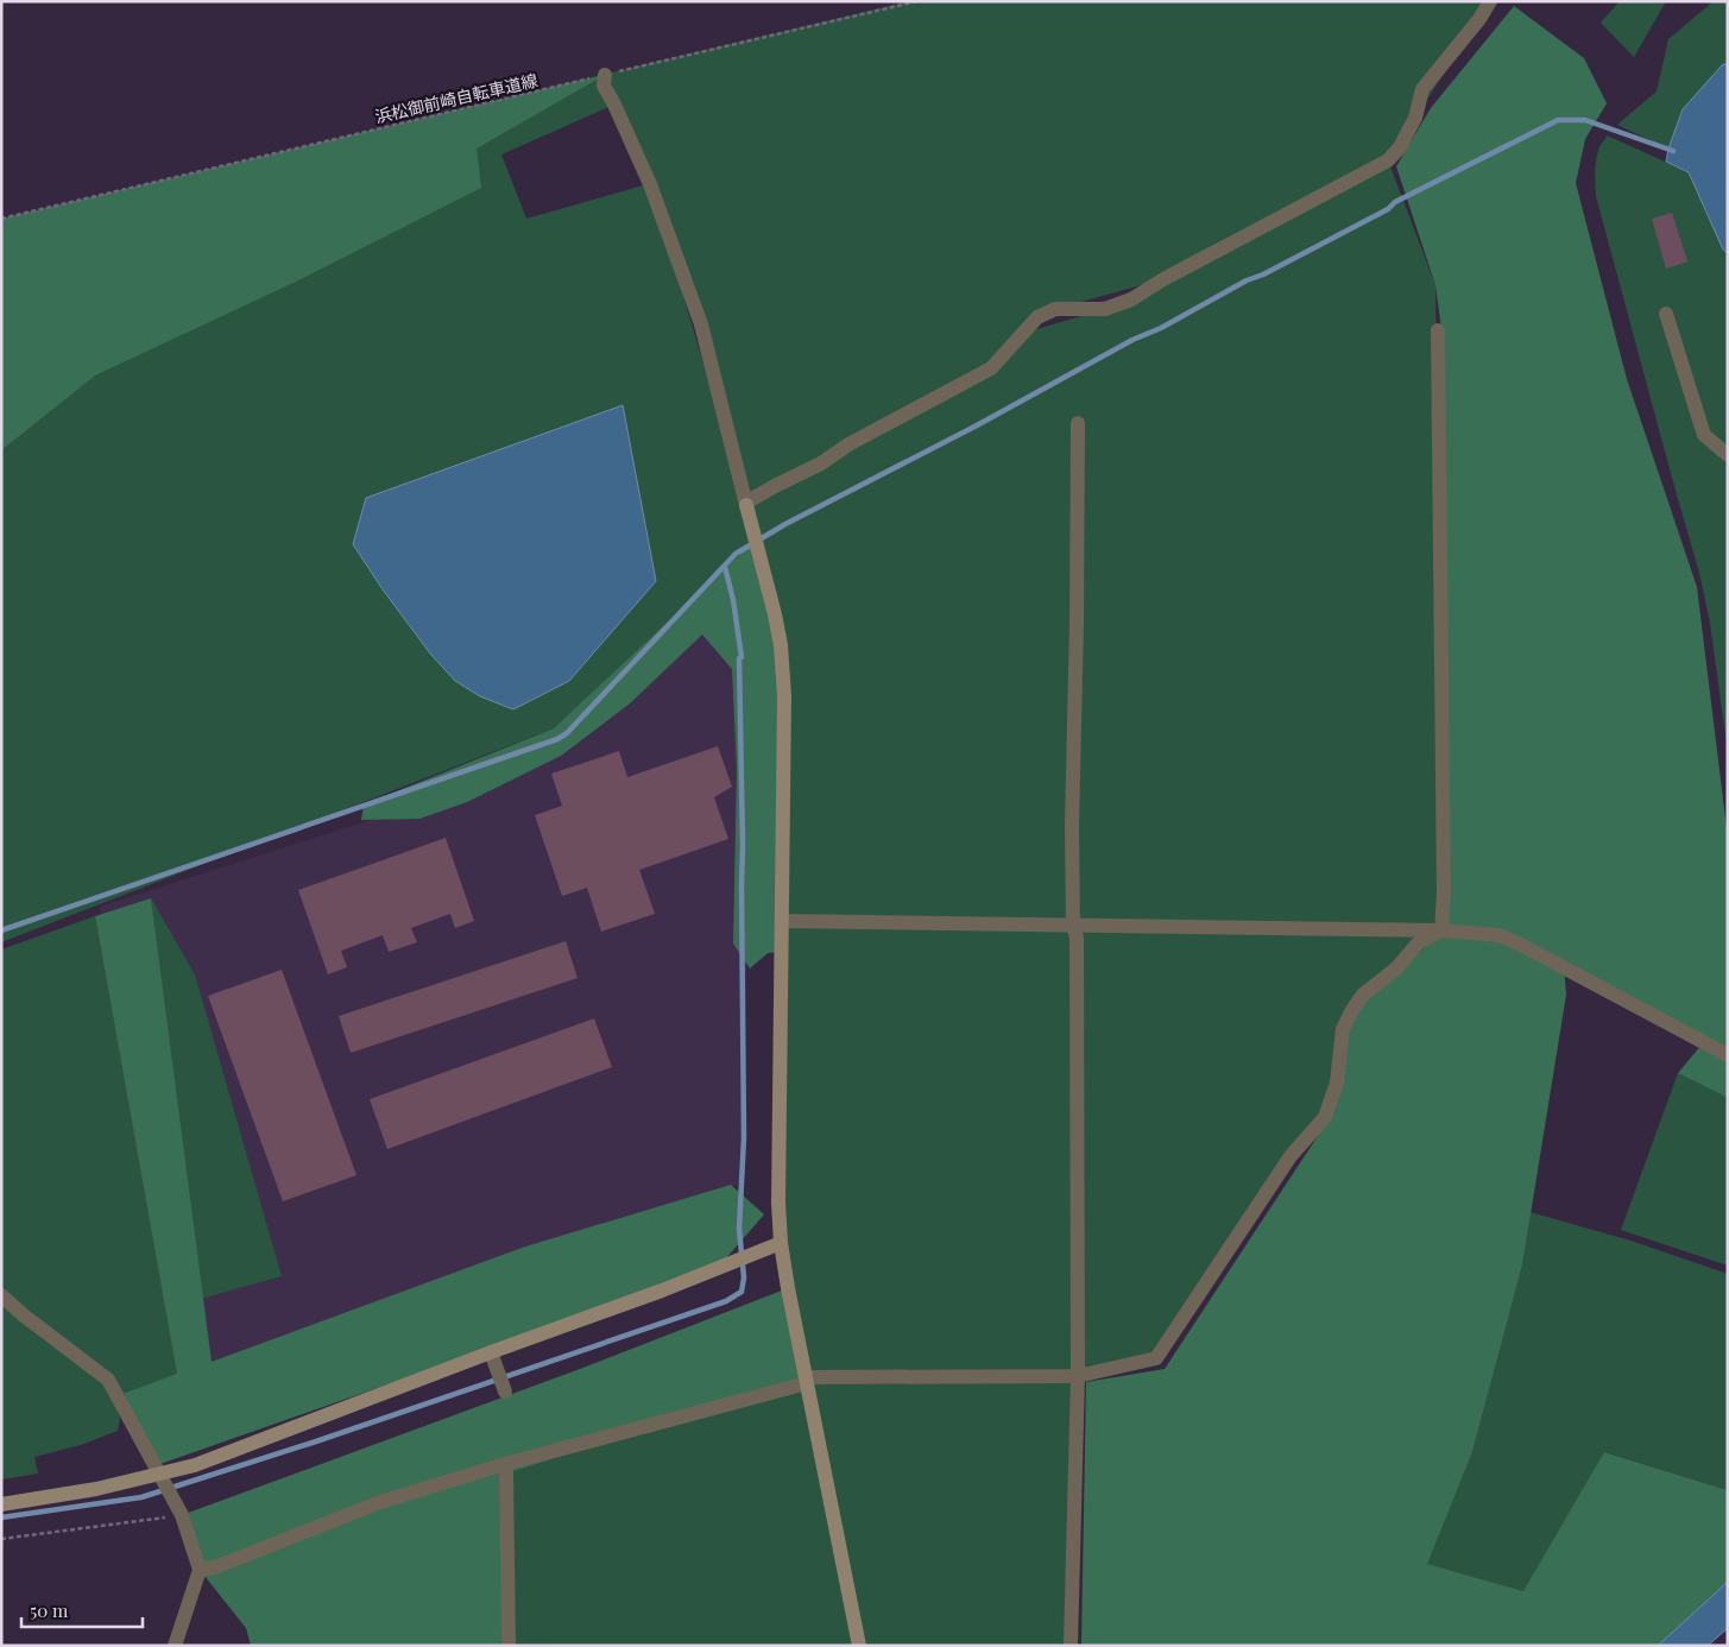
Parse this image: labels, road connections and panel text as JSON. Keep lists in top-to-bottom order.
{
  "streets": {
    "path": ["浜松御前崎自転車道線"]
  },
  "scale_bar": "50 m"
}
